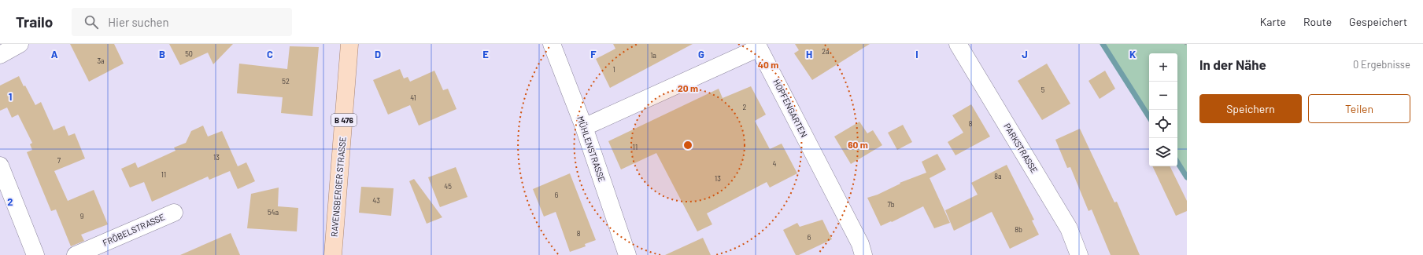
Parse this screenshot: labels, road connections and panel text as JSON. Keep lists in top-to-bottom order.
{
  "streets": {
    "main road": ["B 476", "RAVENSBERGER STRASSE"],
    "street": [
      "HOPFENGARTEN",
      "PARKSTRASSE",
      "MÜHLENSTRASSE",
      "FRÖBELSTRASSE"
    ]
  },
  "crossings": [
    ["HOPFENGARTEN", "MÜHLENSTRASSE"]
  ],
  "house_numbers": [
    "2a",
    "50",
    "1a",
    "3a",
    "1",
    "52",
    "5",
    "41",
    "2",
    "8",
    "11",
    "13",
    "7",
    "4",
    "11",
    "8a",
    "13",
    "45",
    "6",
    "43",
    "7b",
    "54a",
    "9",
    "8b",
    "8",
    "6"
  ],
  "page": {
    "header": "Trailo",
    "search": "Hier suchen",
    "nav": ["Karte", "Route", "Gespeichert"],
    "heading": ["In der Nähe", "0 Ergebnisse"],
    "map_buttons": ["+", "−"],
    "buttons": ["Speichern", "Teilen"]
  },
  "grid": {
    "columns": [
      "A",
      "B",
      "C",
      "D",
      "E",
      "F",
      "G",
      "H",
      "I",
      "J",
      "K"
    ],
    "rows": ["1", "2"]
  },
  "rings": ["40 m", "20 m", "60 m"]
}
